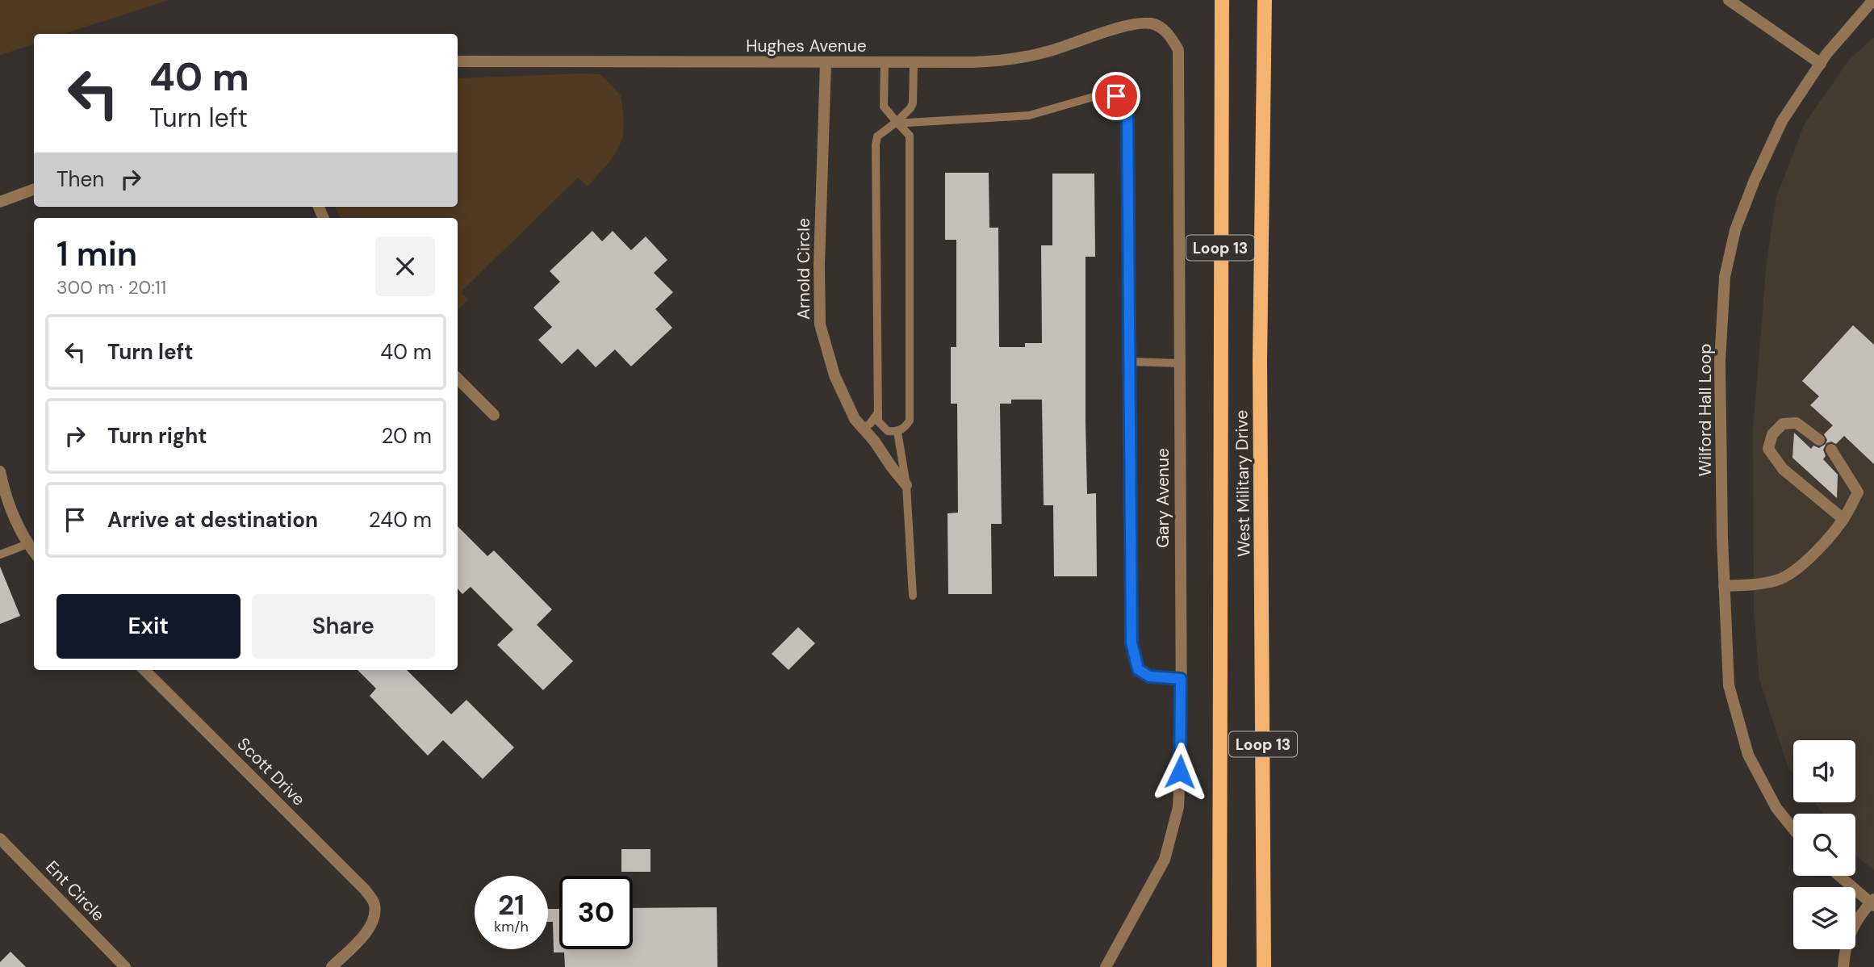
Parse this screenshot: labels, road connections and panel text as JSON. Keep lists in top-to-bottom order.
{
  "streets": {
    "main road": ["Loop 13", "West Military Drive"],
    "street": [
      "Hughes Avenue",
      "Arnold Circle",
      "Wilford Hall Loop",
      "Gary Avenue",
      "Scott Drive",
      "Ent Circle"
    ]
  },
  "crossings": [
    ["Hughes Avenue", "Arnold Circle"],
    ["Hughes Avenue", "Gary Avenue"]
  ],
  "page": {
    "turn": ["40 m", "Turn left"],
    "then": "Then",
    "heading": ["1 min", "300 m · 20:11"],
    "list": [
      {
        "name": "Turn left",
        "value": "40 m"
      },
      {
        "name": "Turn right",
        "value": "20 m"
      },
      {
        "name": "Arrive at destination",
        "value": "240 m"
      }
    ],
    "buttons": ["Exit", "Share"],
    "speed": "21 km/h",
    "limit": "30"
  }
}
